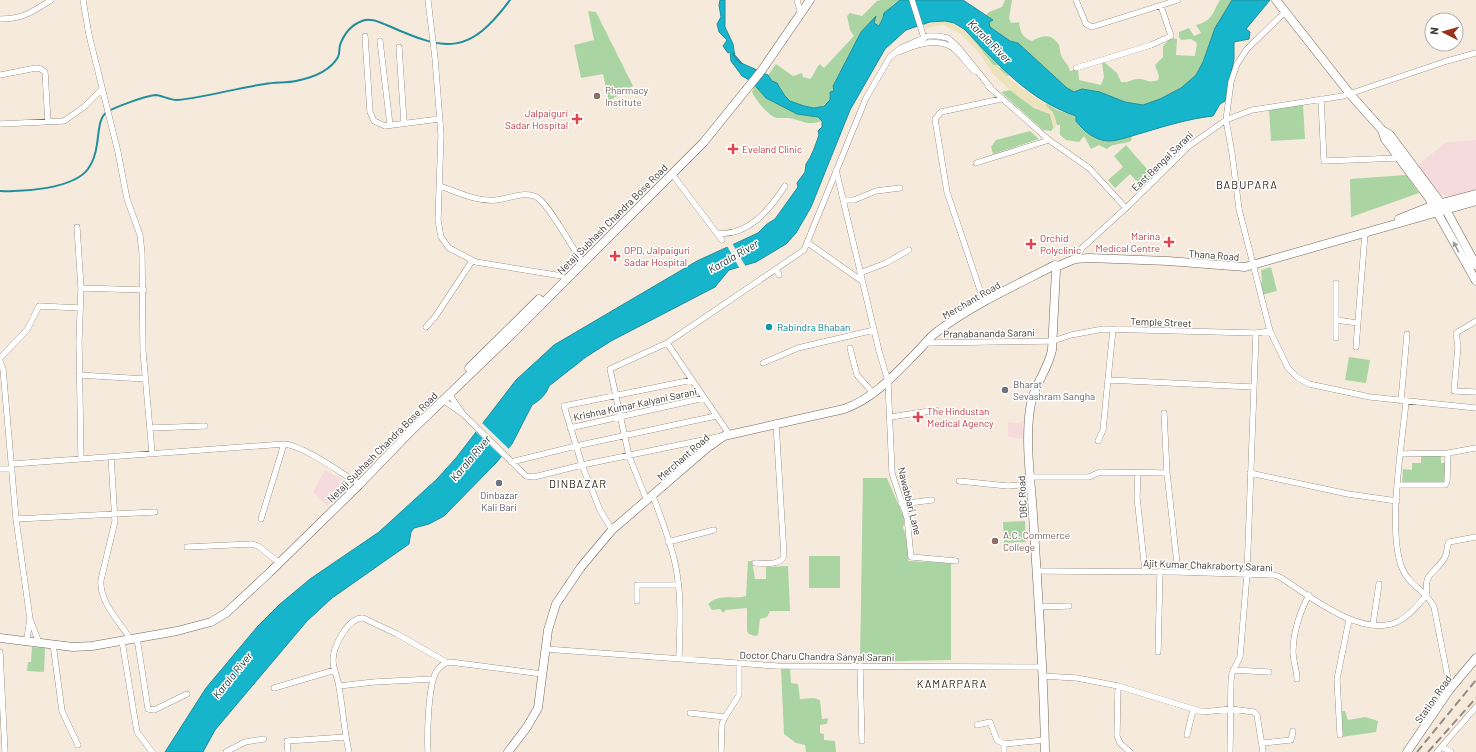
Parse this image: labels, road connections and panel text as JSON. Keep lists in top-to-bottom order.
{
  "streets": {
    "street": [
      "East Bengal Sarani",
      "Netaji Subhash Chandra Bose Road",
      "Thana Road",
      "Merchant Road",
      "Temple Street",
      "Pranabananda Sarani",
      "Krishna Kumar Kalyani Sarani",
      "DBC Road",
      "Nawabbari Lane",
      "Ajit Kumar Chakraborty Sarani",
      "Doctor Charu Chandra Sanyal Sarani",
      "Station Road"
    ]
  },
  "crossings": [
    ["East Bengal Sarani", "Thana Road"],
    ["Thana Road", "Merchant Road"],
    ["Thana Road", "DBC Road"],
    ["Merchant Road", "Pranabananda Sarani"],
    ["Merchant Road", "DBC Road"],
    ["Merchant Road", "Nawabbari Lane"],
    ["Merchant Road", "Doctor Charu Chandra Sanyal Sarani"],
    ["Temple Street", "Pranabananda Sarani"],
    ["Temple Street", "DBC Road"],
    ["Pranabananda Sarani", "DBC Road"],
    ["DBC Road", "Ajit Kumar Chakraborty Sarani"],
    ["DBC Road", "Doctor Charu Chandra Sanyal Sarani"]
  ],
  "districts": ["BABUPARA", "DINBAZAR", "KAMARPARA"],
  "water": ["Karala River"],
  "places": {
    "other": [
      "Pharmacy Institute",
      "Rabindra Bhaban",
      "Bharat Sevashram Sangha",
      "Dinbazar Kali Bari",
      "A.C. Commerce College"
    ],
    "health": [
      "Jalpaiguri Sadar Hospital",
      "Eveland Clinic",
      "Marina Medical Centre",
      "Orchid Polyclinic",
      "OPD, Jalpaiguri Sadar Hospital",
      "The Hindustan Medical Agency"
    ]
  },
  "north": "left"
}
